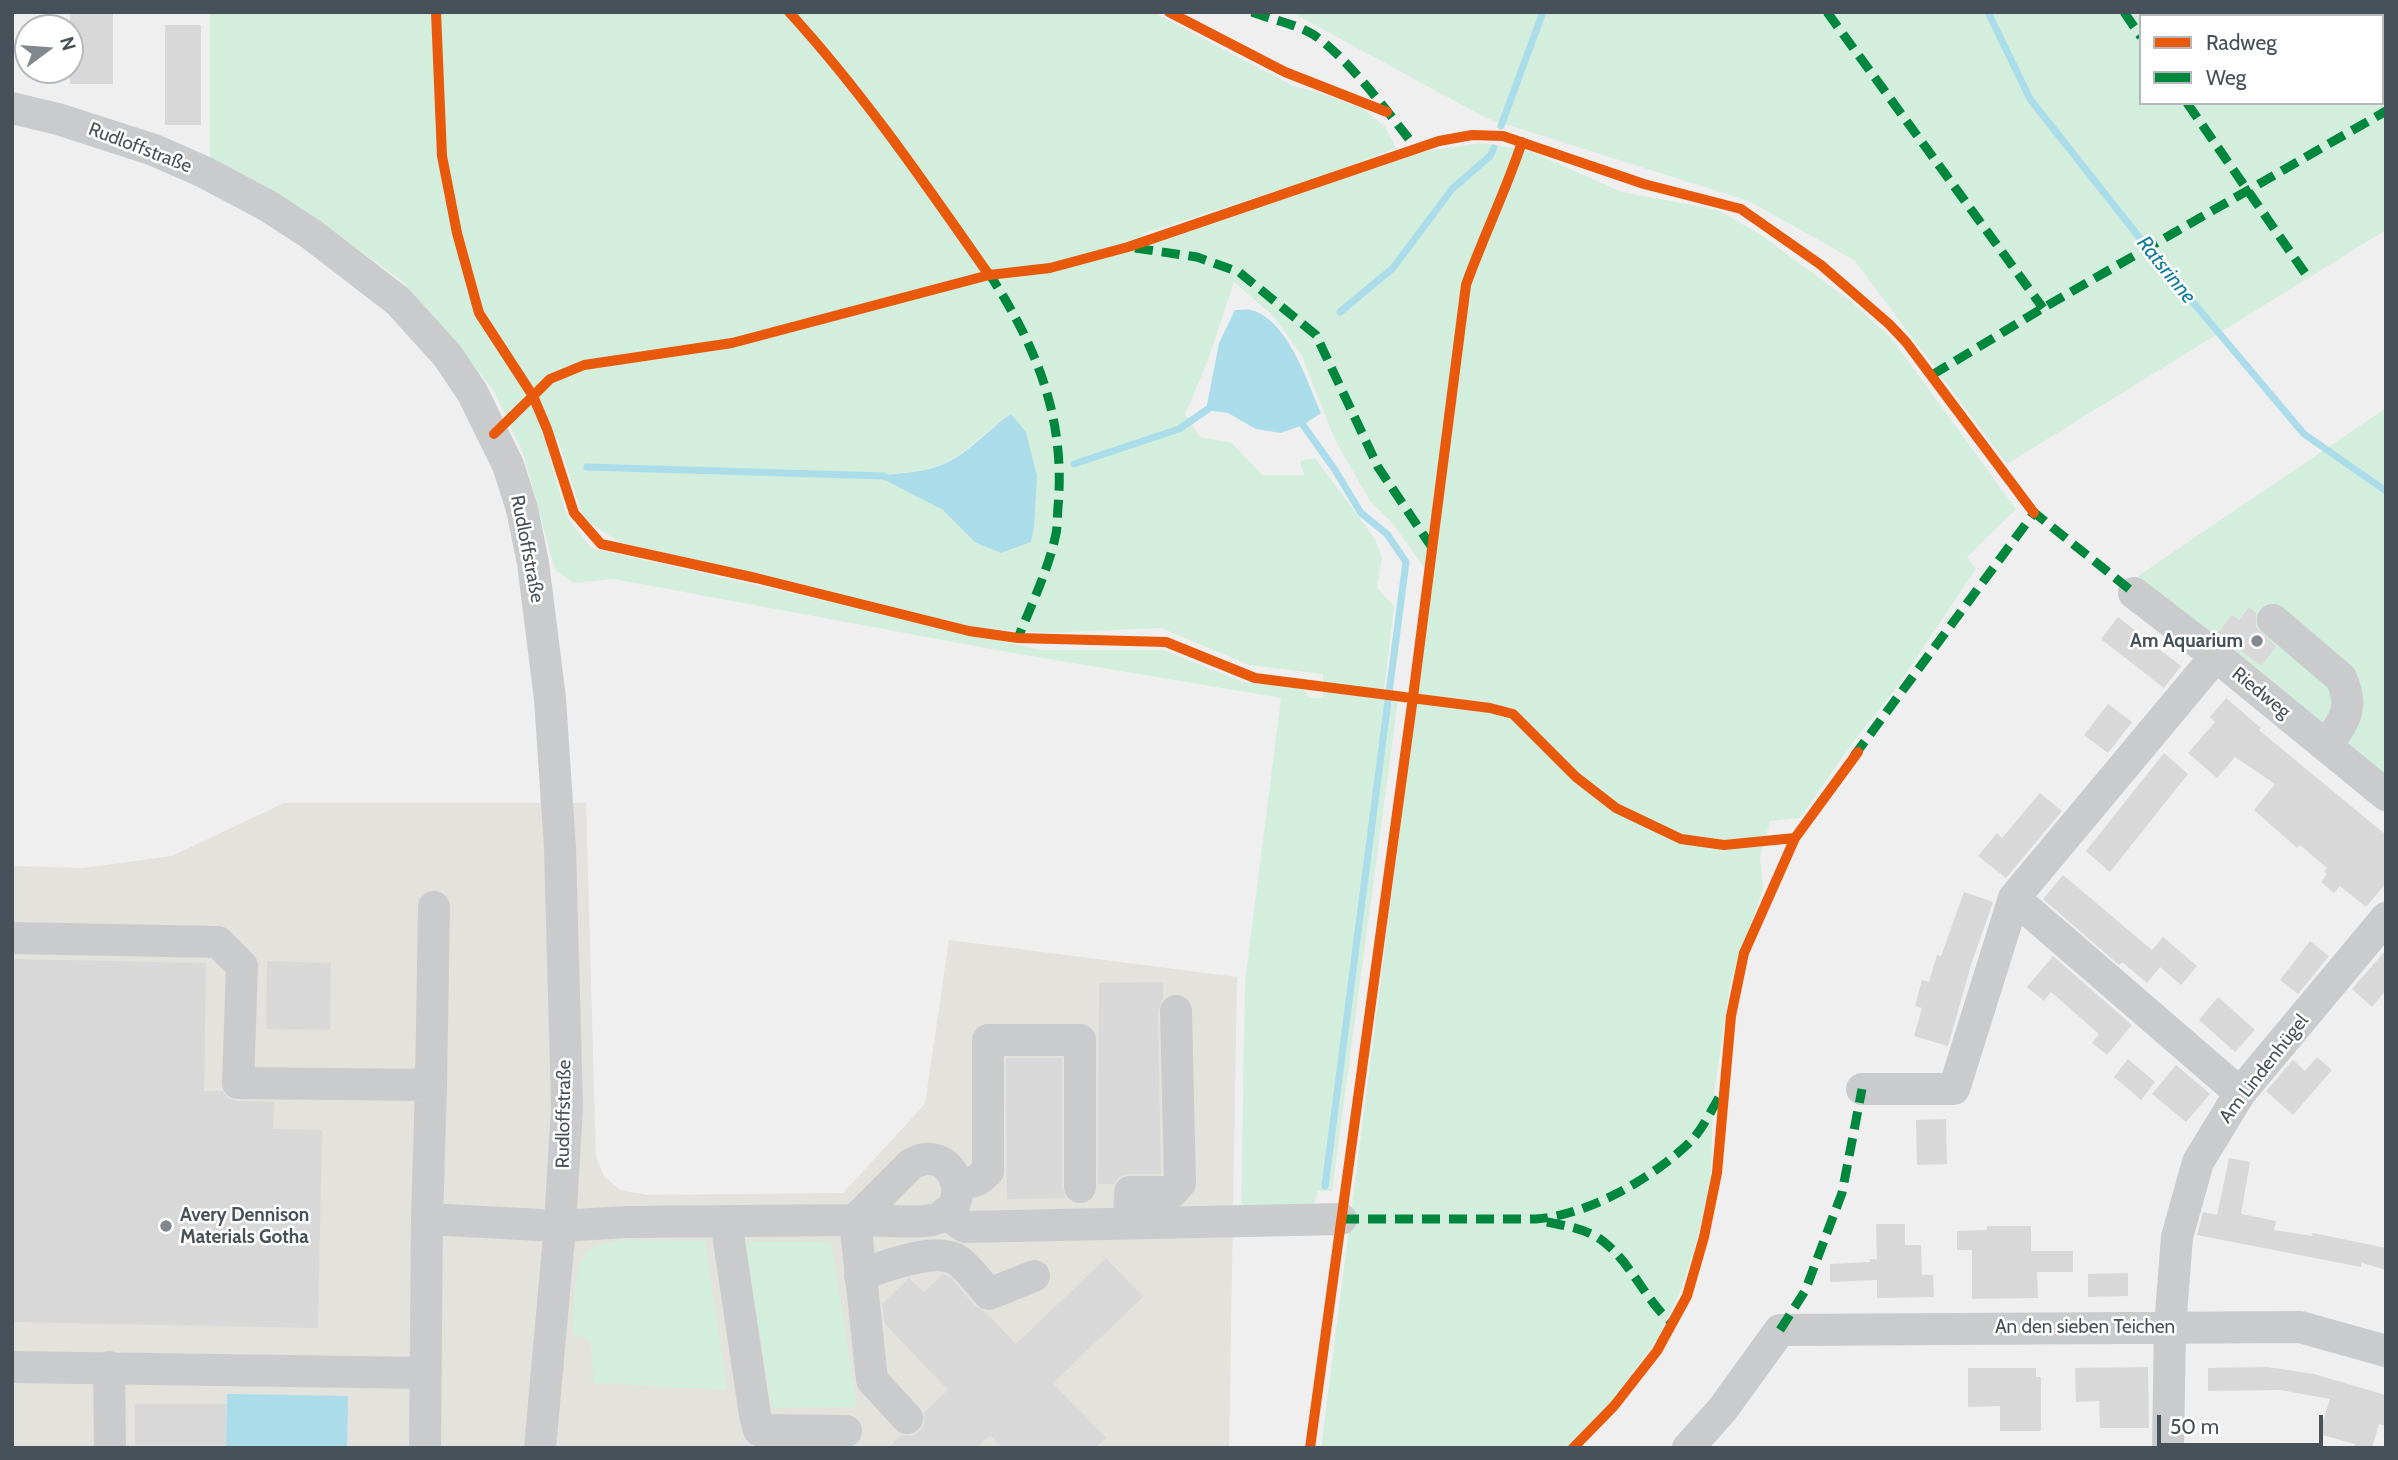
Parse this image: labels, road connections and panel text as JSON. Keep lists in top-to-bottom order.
{
  "streets": {
    "street": [
      "Rudloffstraße",
      "Riedweg",
      "Am Lindenhügel",
      "An den sieben Teichen"
    ]
  },
  "crossings": [
    ["Am Lindenhügel", "An den sieben Teichen"]
  ],
  "water": ["Ratsrinne"],
  "places": ["Am Aquarium", "Avery Dennison Materials Gotha"],
  "legend": ["Radweg", "Weg"],
  "scale_bar": "50 m",
  "north": "right"
}
